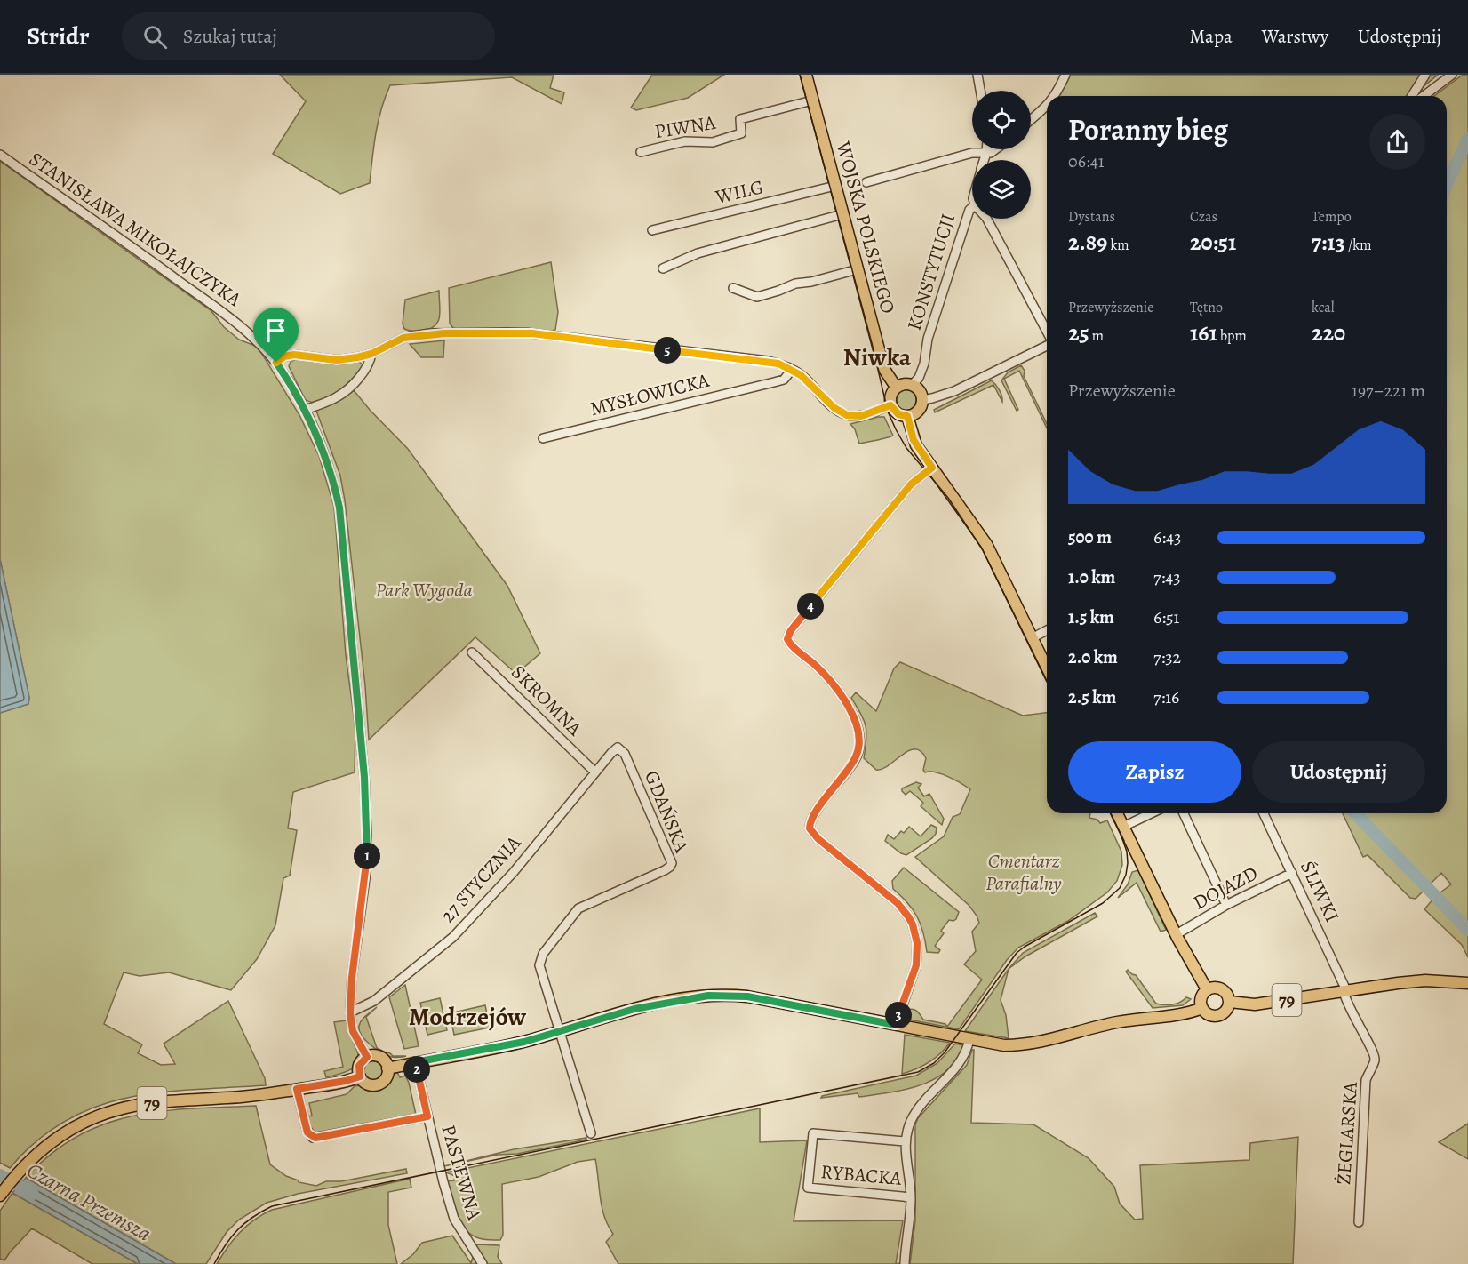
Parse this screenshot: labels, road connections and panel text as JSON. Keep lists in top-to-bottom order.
{
  "streets": {
    "main road": ["WOJSKA POLSKIEGO", "79"],
    "street": [
      "PIWNA",
      "WILG",
      "STANISŁAWA MIKOŁAJCZYKA",
      "KONSTYTUCJI",
      "MYSŁOWICKA",
      "SKROMNA",
      "GDAŃSKA",
      "27 STYCZNIA",
      "DOJAZD",
      "ŚLIWKI",
      "ŻEGLARSKA",
      "PASTEWNA",
      "RYBACKA"
    ]
  },
  "crossings": [
    ["PIWNA", "WOJSKA POLSKIEGO"],
    ["WILG", "WOJSKA POLSKIEGO"],
    ["WOJSKA POLSKIEGO", "KONSTYTUCJI"],
    ["STANISŁAWA MIKOŁAJCZYKA", "27 STYCZNIA"],
    ["STANISŁAWA MIKOŁAJCZYKA", "79"],
    ["SKROMNA", "27 STYCZNIA"],
    ["GDAŃSKA", "27 STYCZNIA"],
    ["DOJAZD", "ŚLIWKI"],
    ["ŚLIWKI", "79"],
    ["ŚLIWKI", "ŻEGLARSKA"],
    ["79", "ŻEGLARSKA"]
  ],
  "districts": ["Niwka", "Modrzejów"],
  "water": ["Czarna Przemsza"],
  "parks": ["Park Wygoda", "Cmentarz Parafialny"],
  "page": {
    "header": "Stridr",
    "search": "Szukaj tutaj",
    "nav": ["Mapa", "Warstwy", "Udostępnij"],
    "heading": ["Poranny bieg", "06:41"],
    "stats": [
      ["Dystans", "2.89 km"],
      ["Czas", "20:51"],
      ["Tempo", "7:13 /km"],
      ["Przewyższenie", "25 m"],
      ["Tętno", "161 bpm"],
      ["kcal", "220"]
    ],
    "pins": [
      "5",
      "4",
      "1",
      "3",
      "2"
    ],
    "chart": ["Przewyższenie", "197–221 m"],
    "list": [
      {
        "name": "500 m",
        "note": "6:43"
      },
      {
        "name": "1.0 km",
        "note": "7:43"
      },
      {
        "name": "1.5 km",
        "note": "6:51"
      },
      {
        "name": "2.0 km",
        "note": "7:32"
      },
      {
        "name": "2.5 km",
        "note": "7:16"
      }
    ],
    "buttons": ["Zapisz", "Udostępnij"]
  }
}
